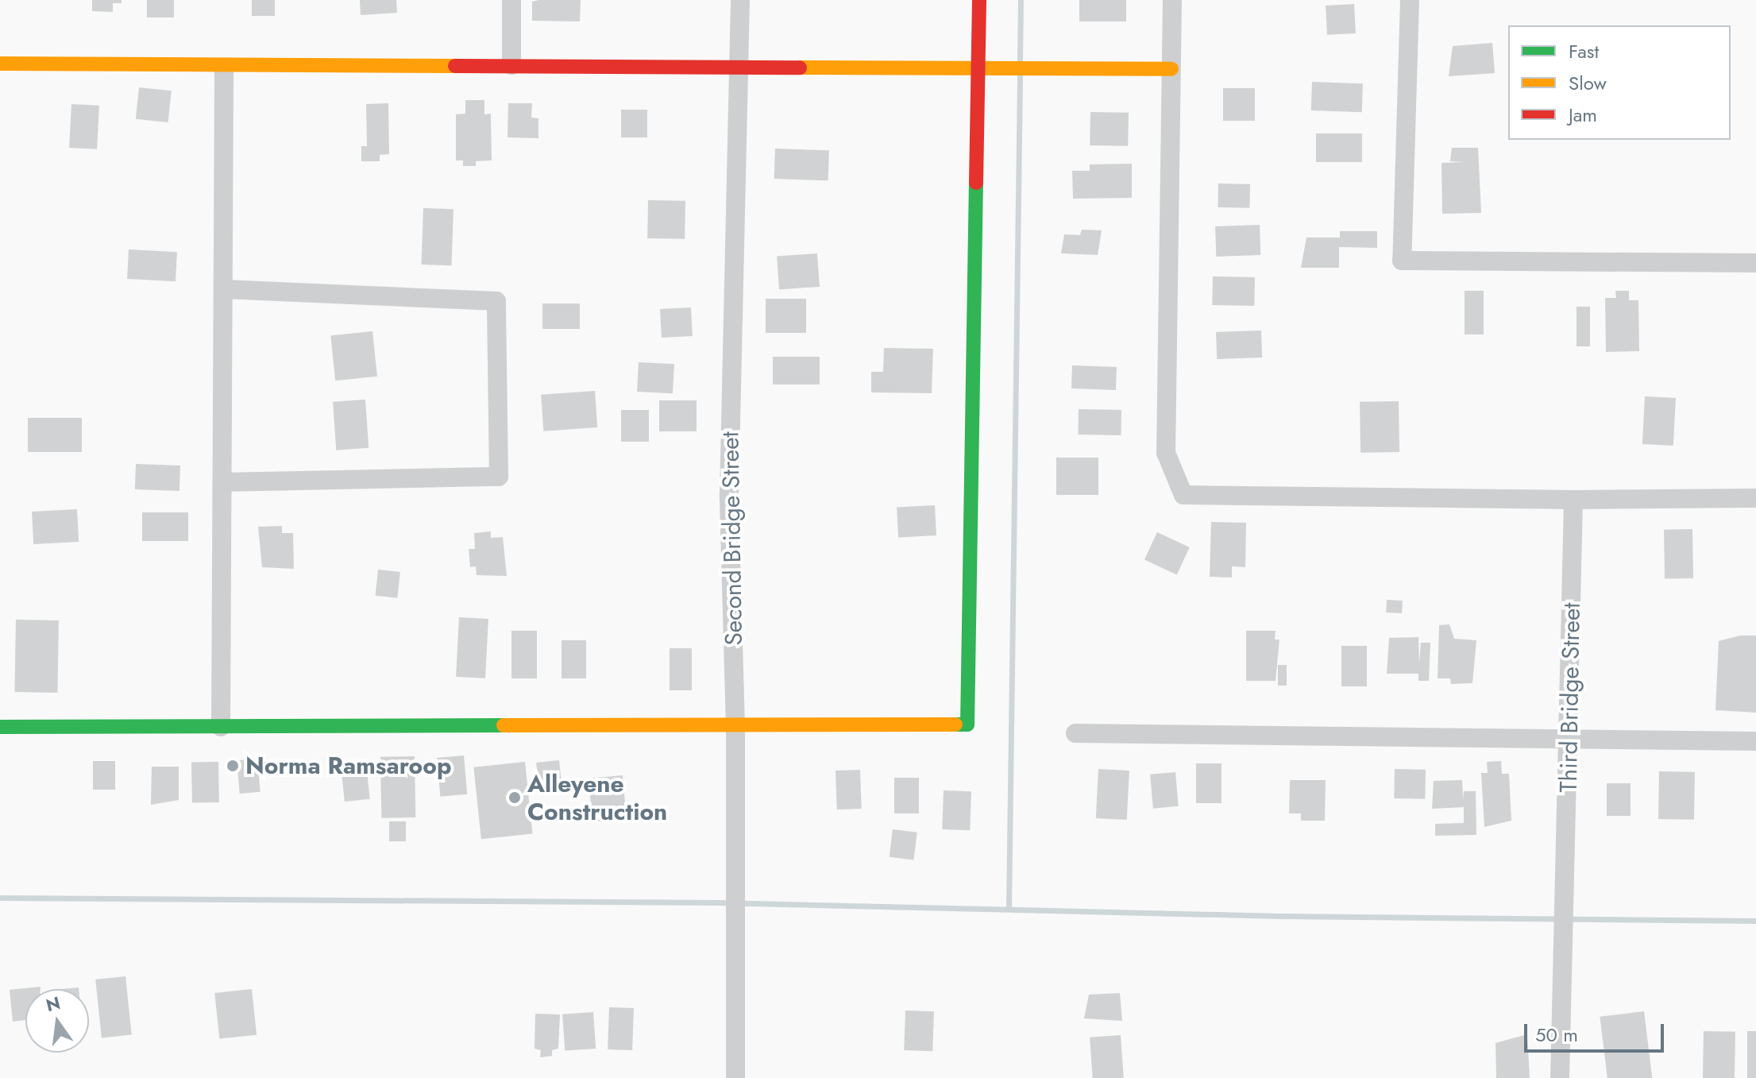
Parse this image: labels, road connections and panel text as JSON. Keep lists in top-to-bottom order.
{
  "streets": {
    "street": ["Second Bridge Street", "Third Bridge Street"]
  },
  "places": ["Norma Ramsaroop", "Alleyene Construction"],
  "legend": ["Fast", "Slow", "Jam"],
  "scale_bar": "50 m",
  "north": "top"
}
